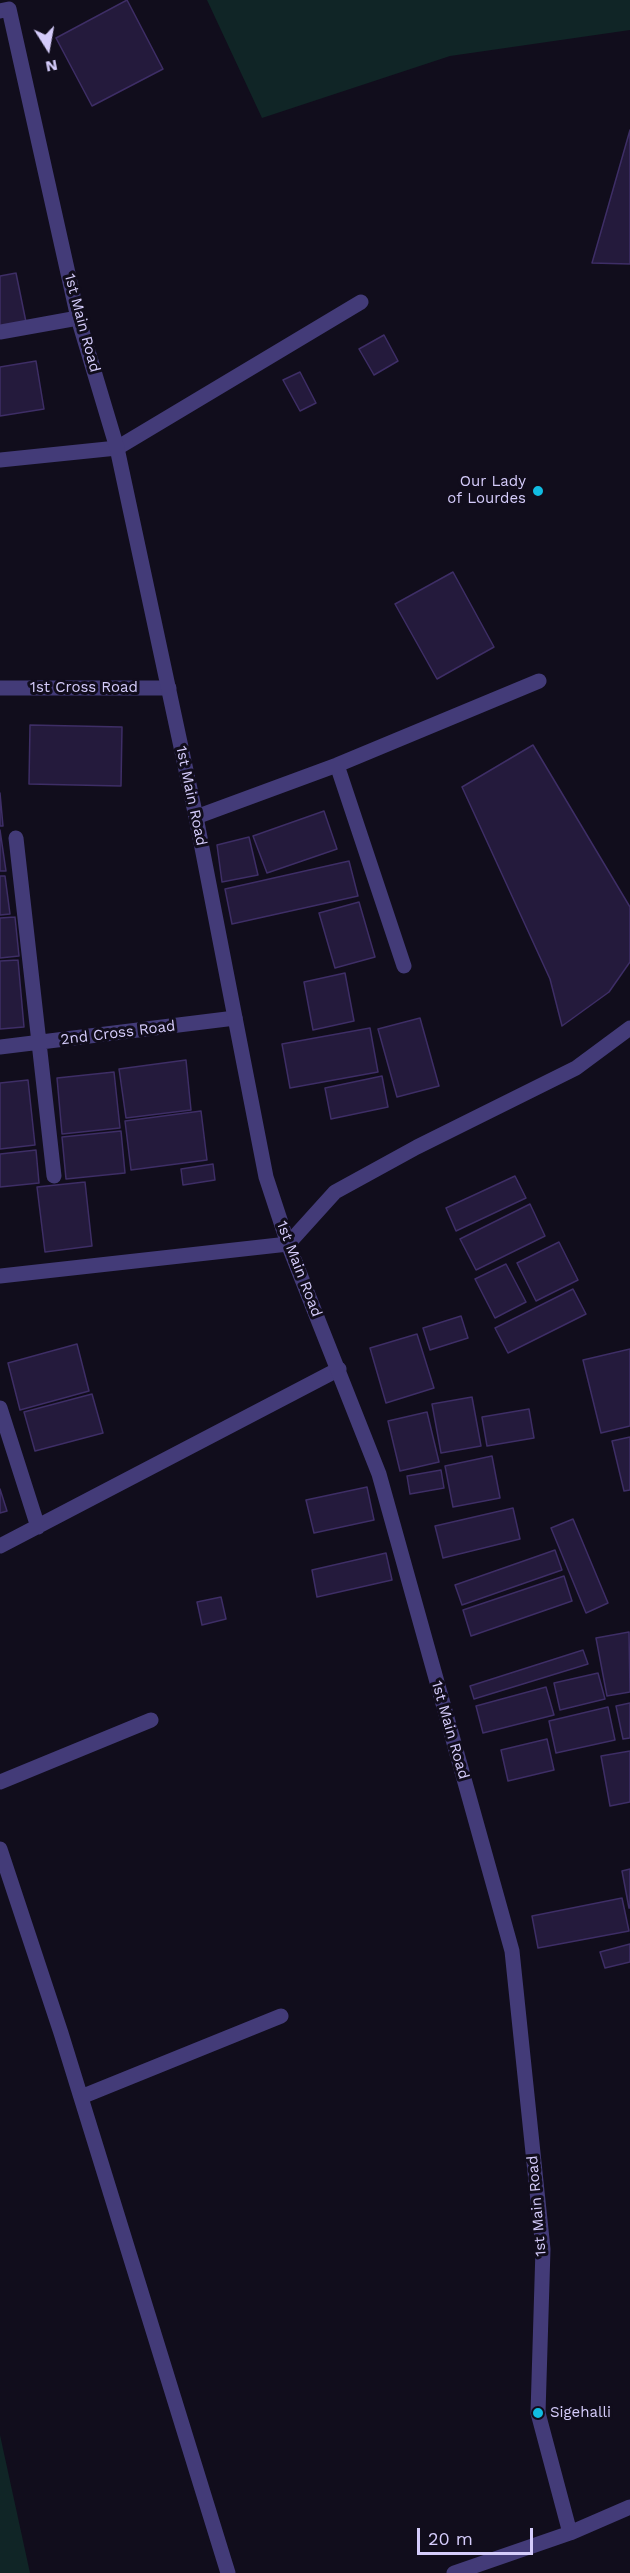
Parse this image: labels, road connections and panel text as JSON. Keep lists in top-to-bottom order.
{
  "streets": {
    "street": ["1st Main Road", "1st Cross Road", "2nd Cross Road"]
  },
  "crossings": [
    ["1st Main Road", "1st Cross Road"],
    ["1st Main Road", "2nd Cross Road"]
  ],
  "places": ["Our Lady of Lourdes", "Sigehalli"],
  "scale_bar": "20 m",
  "north": "bottom"
}
